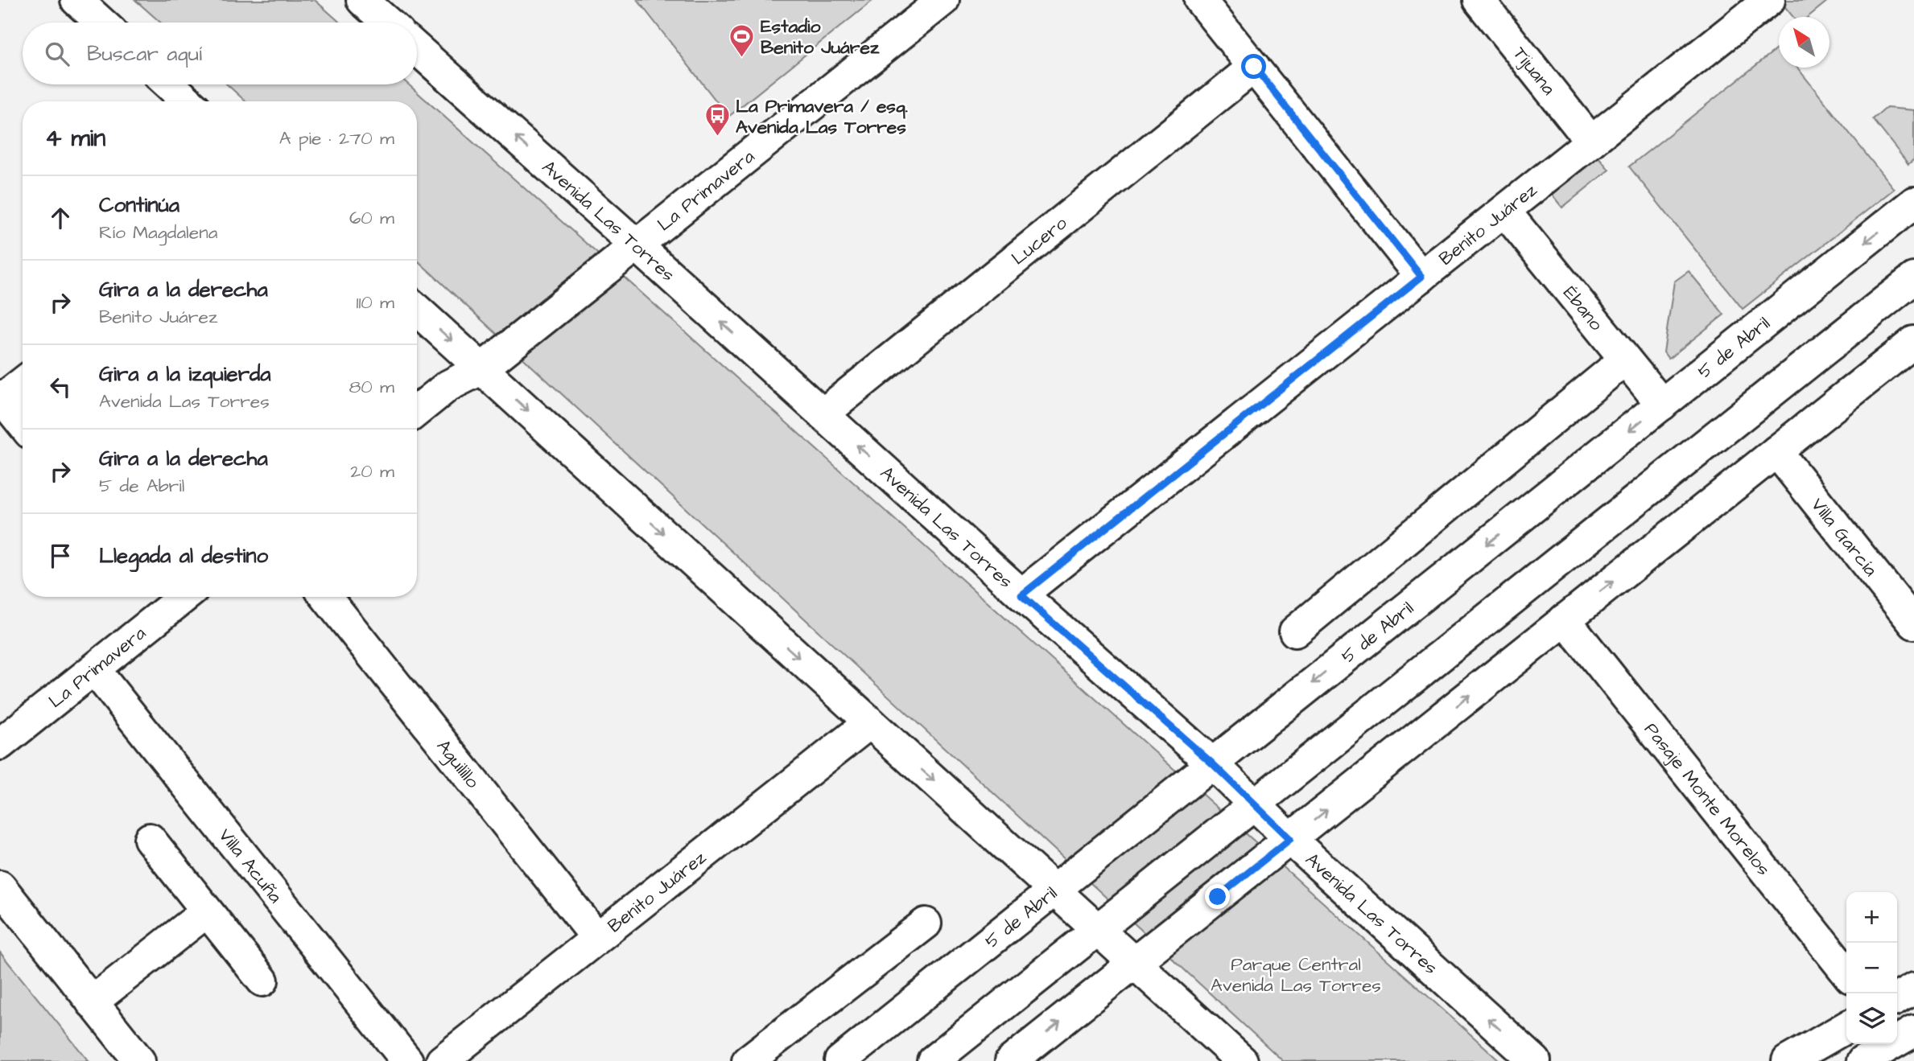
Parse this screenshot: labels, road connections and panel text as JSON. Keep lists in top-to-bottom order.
{
  "streets": {
    "street": [
      "Tijuana",
      "La Primavera",
      "Avenida Las Torres",
      "Benito Juárez",
      "Lucero",
      "Ébano",
      "5 de Abril",
      "Villa García",
      "Aguilillo",
      "Pasaje Monte Morelos",
      "Villa Acuña"
    ]
  },
  "crossings": [
    ["Tijuana", "Benito Juárez"],
    ["La Primavera", "Avenida Las Torres"],
    ["La Primavera", "Villa Acuña"],
    ["Avenida Las Torres", "Benito Juárez"],
    ["Avenida Las Torres", "Lucero"],
    ["Avenida Las Torres", "5 de Abril"],
    ["Benito Juárez", "Ébano"],
    ["Benito Juárez", "Aguilillo"],
    ["Ébano", "5 de Abril"]
  ],
  "parks": ["Parque Central Avenida Las Torres"],
  "places": {
    "sports": ["Estadio Benito Juárez"],
    "bus stop": ["La Primavera / esq. Avenida Las Torres"]
  },
  "north": "top left",
  "page": {
    "search": "Buscar aquí",
    "heading": ["4 min", "A pie · 270 m"],
    "list": [
      ["Continúa", "Río Magdalena", "60 m"],
      ["Gira a la derecha", "Benito Juárez", "110 m"],
      ["Gira a la izquierda", "Avenida Las Torres", "80 m"],
      ["Gira a la derecha", "5 de Abril", "20 m"],
      "Llegada al destino"
    ],
    "map_buttons": ["+", "−"]
  }
}
